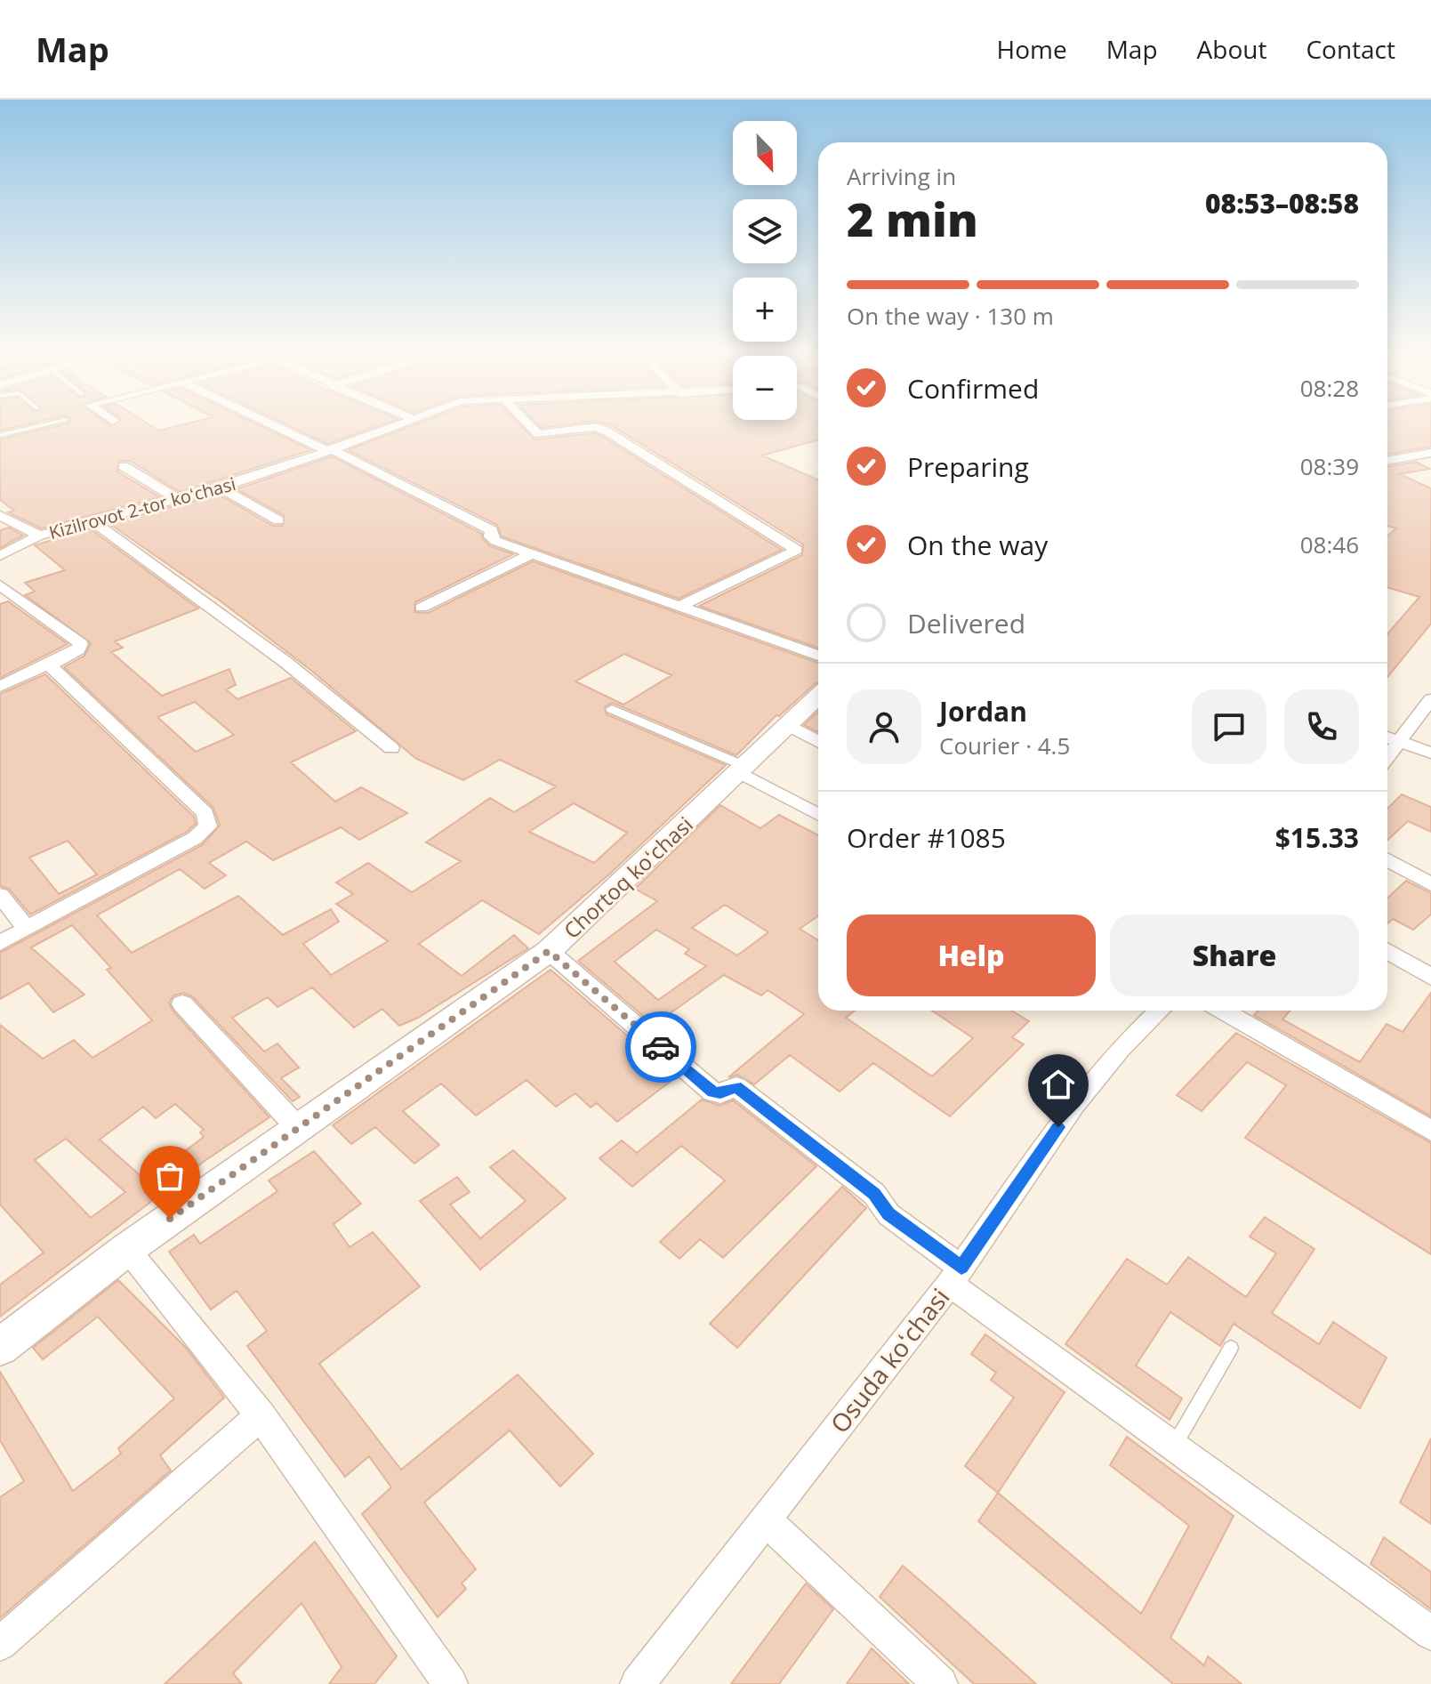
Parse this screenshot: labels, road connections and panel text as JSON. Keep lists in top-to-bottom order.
{
  "streets": {
    "main road": ["Chortoq koʻchasi"],
    "street": ["Kizilrovot 2-tor koʻchasi", "Osuda koʻchasi"]
  },
  "north": "bottom right",
  "page": {
    "header": "Map",
    "nav": [
      "Home",
      "Map",
      "About",
      "Contact"
    ],
    "map_buttons": ["+", "−"],
    "heading": ["2 min", "Arriving in", "08:53–08:58"],
    "panel": [
      "Jordan",
      "Courier · 4.5",
      "Order #1085",
      "$15.33"
    ],
    "bar": "On the way · 130 m",
    "list": [
      ["Confirmed", "08:28"],
      ["Preparing", "08:39"],
      ["On the way", "08:46"],
      "Delivered"
    ],
    "buttons": ["Help", "Share"]
  }
}
